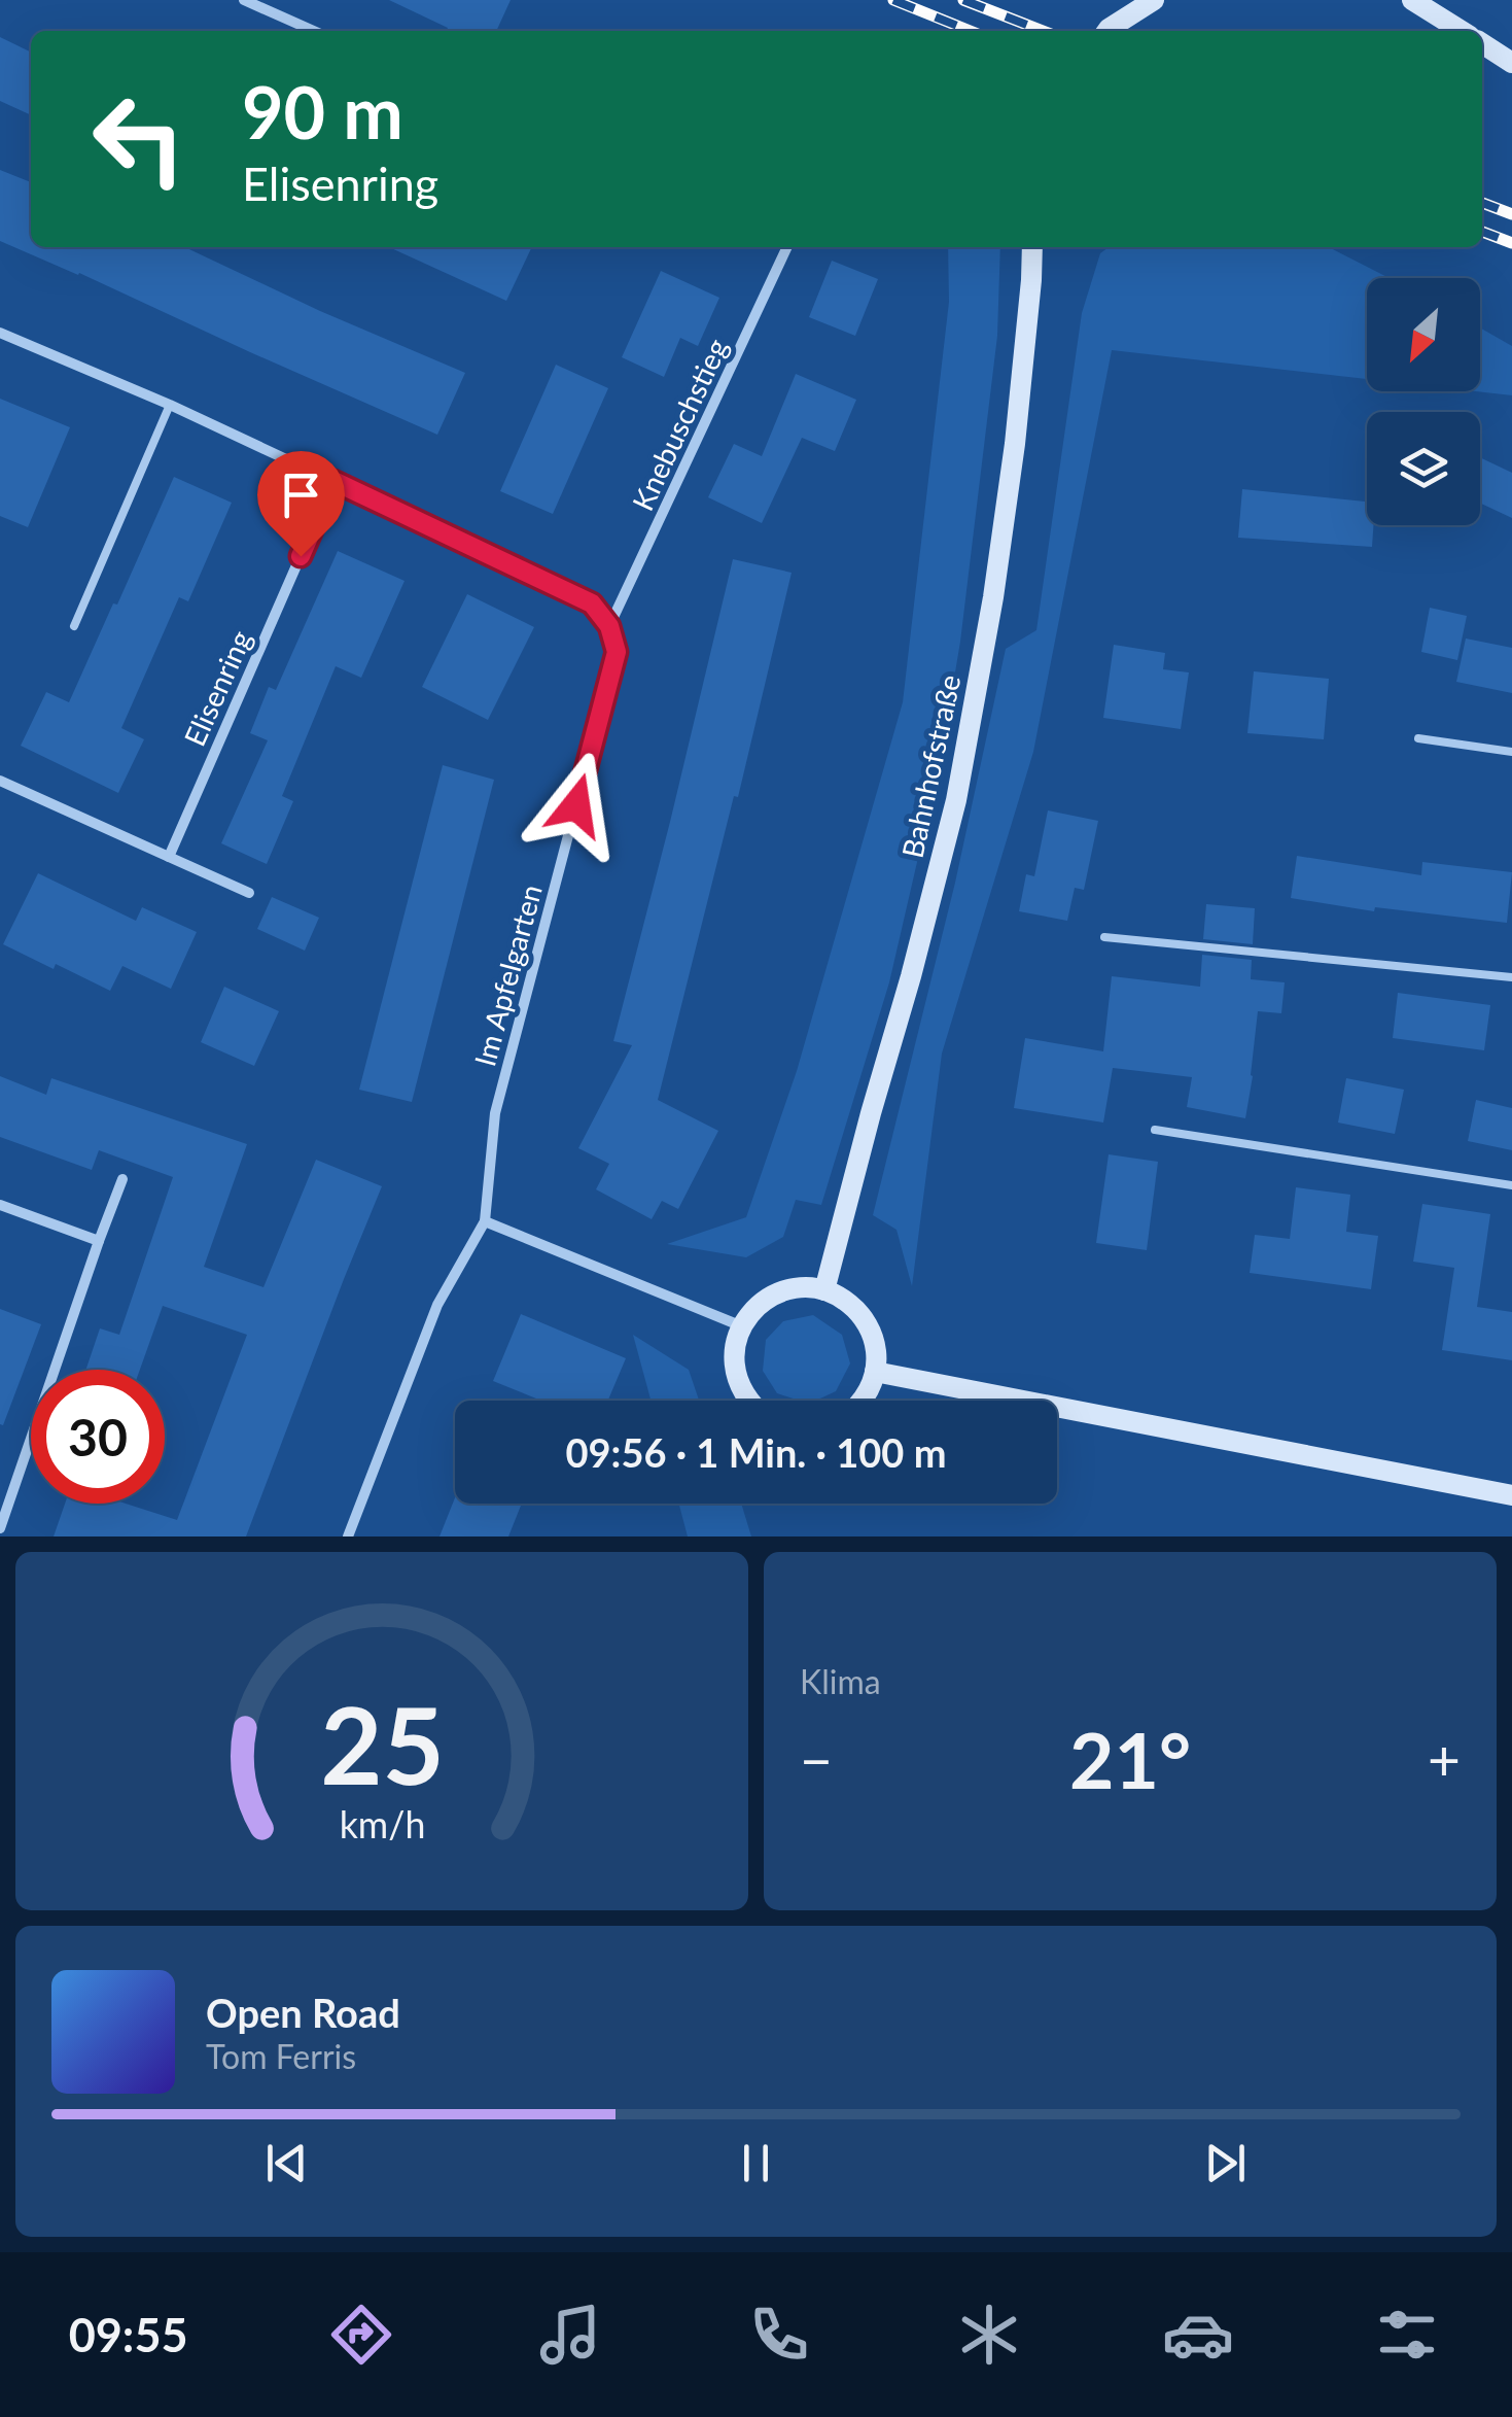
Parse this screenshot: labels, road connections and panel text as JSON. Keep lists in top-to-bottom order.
{
  "streets": {
    "street": [
      "Knebuschstieg",
      "Elisenring",
      "Bahnhofstraße",
      "Im Apfelgarten"
    ]
  },
  "crossings": [
    ["Knebuschstieg", "Im Apfelgarten"]
  ],
  "north": "bottom left",
  "page": {
    "turn": ["90 m", "Elisenring"],
    "limit": "30",
    "trip": "09:56 · 1 Min. · 100 m",
    "tile": "Klima",
    "heat": ["−", "21°", "+"],
    "song": ["Open Road", "Tom Ferris"],
    "tabs": "09:55",
    "gauge": ["25", "km/h"]
  }
}
